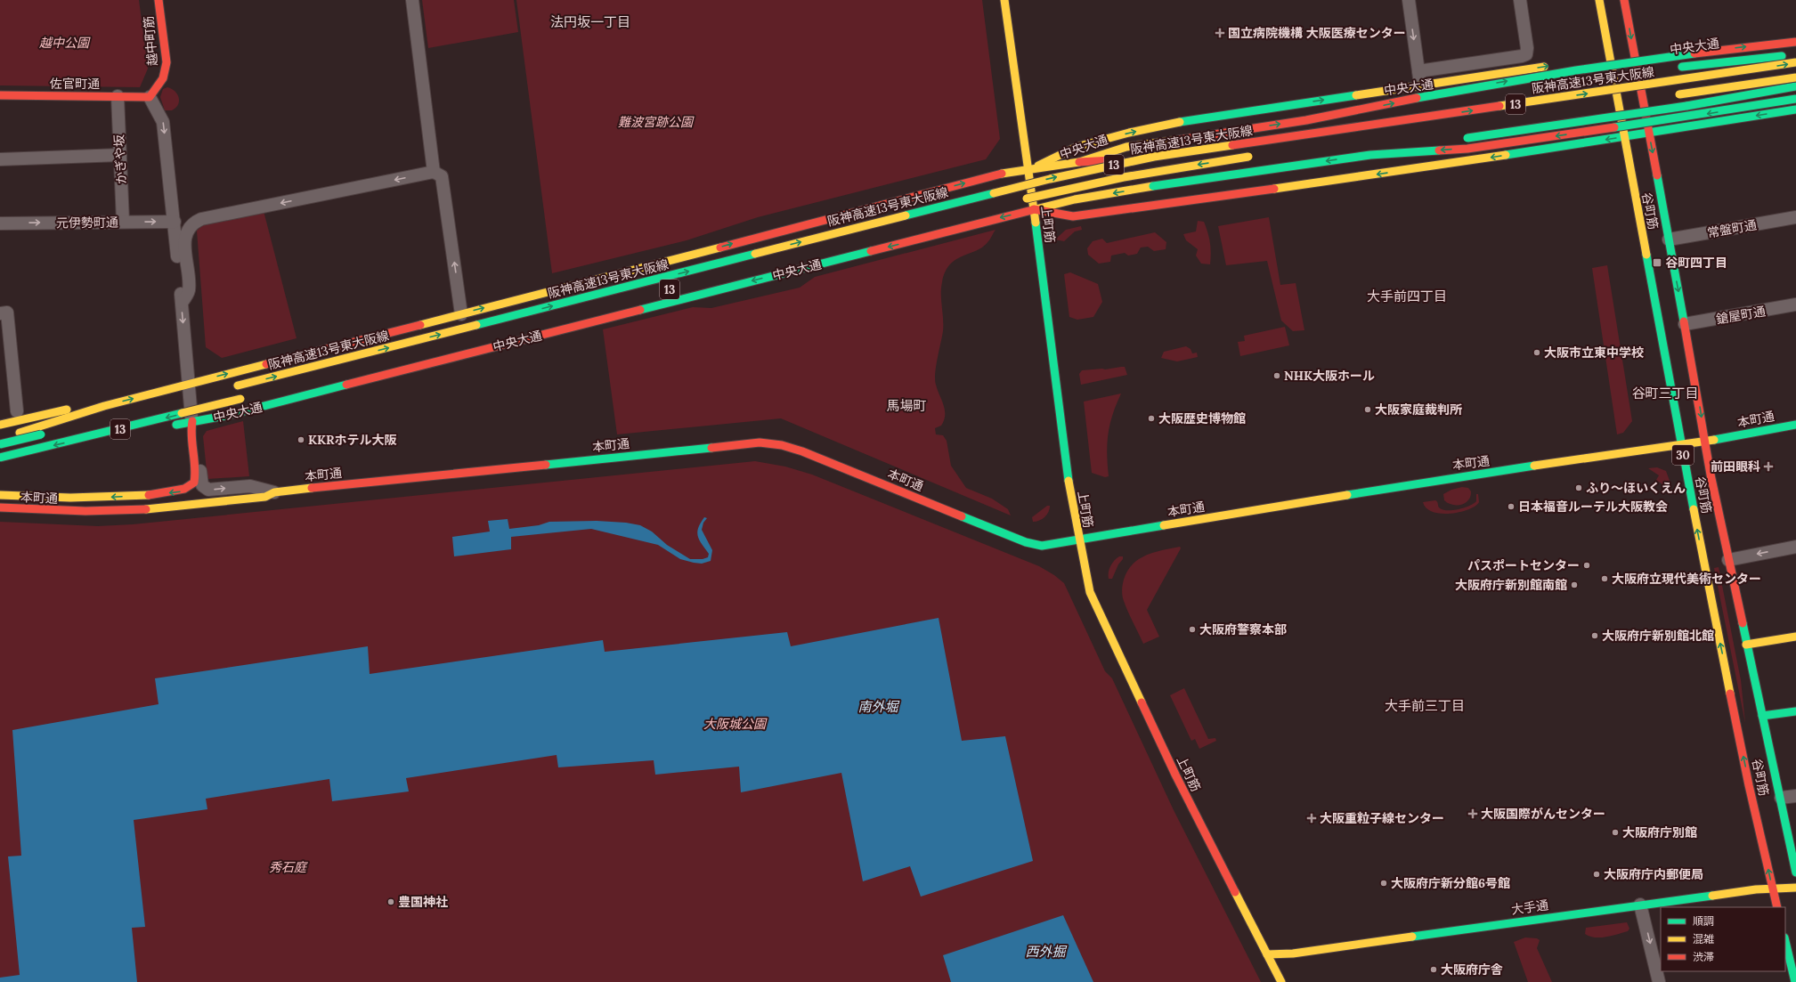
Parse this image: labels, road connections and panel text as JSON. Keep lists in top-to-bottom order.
{
  "streets": {
    "main road": [
      "越中町筋",
      "中央大通",
      "阪神高速13号東大阪線",
      "佐官町通",
      "13",
      "谷町筋",
      "上町筋",
      "本町通",
      "30",
      "大手通"
    ],
    "street": [
      "かぎや坂",
      "元伊勢町通",
      "常盤町通",
      "鎗屋町通"
    ]
  },
  "crossings": [
    ["越中町筋", "佐官町通"],
    ["中央大通", "谷町筋"],
    ["中央大通", "上町筋"],
    ["佐官町通", "かぎや坂"],
    ["かぎや坂", "元伊勢町通"],
    ["谷町筋", "常盤町通"],
    ["谷町筋", "鎗屋町通"],
    ["谷町筋", "本町通"],
    ["谷町筋", "大手通"],
    ["上町筋", "本町通"],
    ["上町筋", "大手通"]
  ],
  "districts": [
    "法円坂一丁目",
    "大手前四丁目",
    "谷町三丁目",
    "馬場町",
    "大手前三丁目"
  ],
  "water": ["南外堀", "西外掘"],
  "parks": [
    "越中公園",
    "難波宮跡公園",
    "大阪城公園",
    "秀石庭"
  ],
  "places": {
    "health": [
      "国立病院機構 大阪医療センター",
      "前田眼科",
      "大阪国際がんセンター",
      "大阪重粒子線センター"
    ],
    "transit": ["谷町四丁目"],
    "other": [
      "大阪市立東中学校",
      "NHK大阪ホール",
      "大阪家庭裁判所",
      "大阪歴史博物館",
      "KKRホテル大阪",
      "ふり〜ほいくえん",
      "日本福音ルーテル大阪教会",
      "パスポートセンター",
      "大阪府立現代美術センター",
      "大阪府庁新別館南館",
      "大阪府警察本部",
      "大阪府庁新別館北館",
      "大阪府庁別館",
      "大阪府庁内郵便局",
      "大阪府庁新分館6号館",
      "豊国神社",
      "大阪府庁舎"
    ]
  },
  "legend": ["順調", "混雑", "渋滞"]
}
